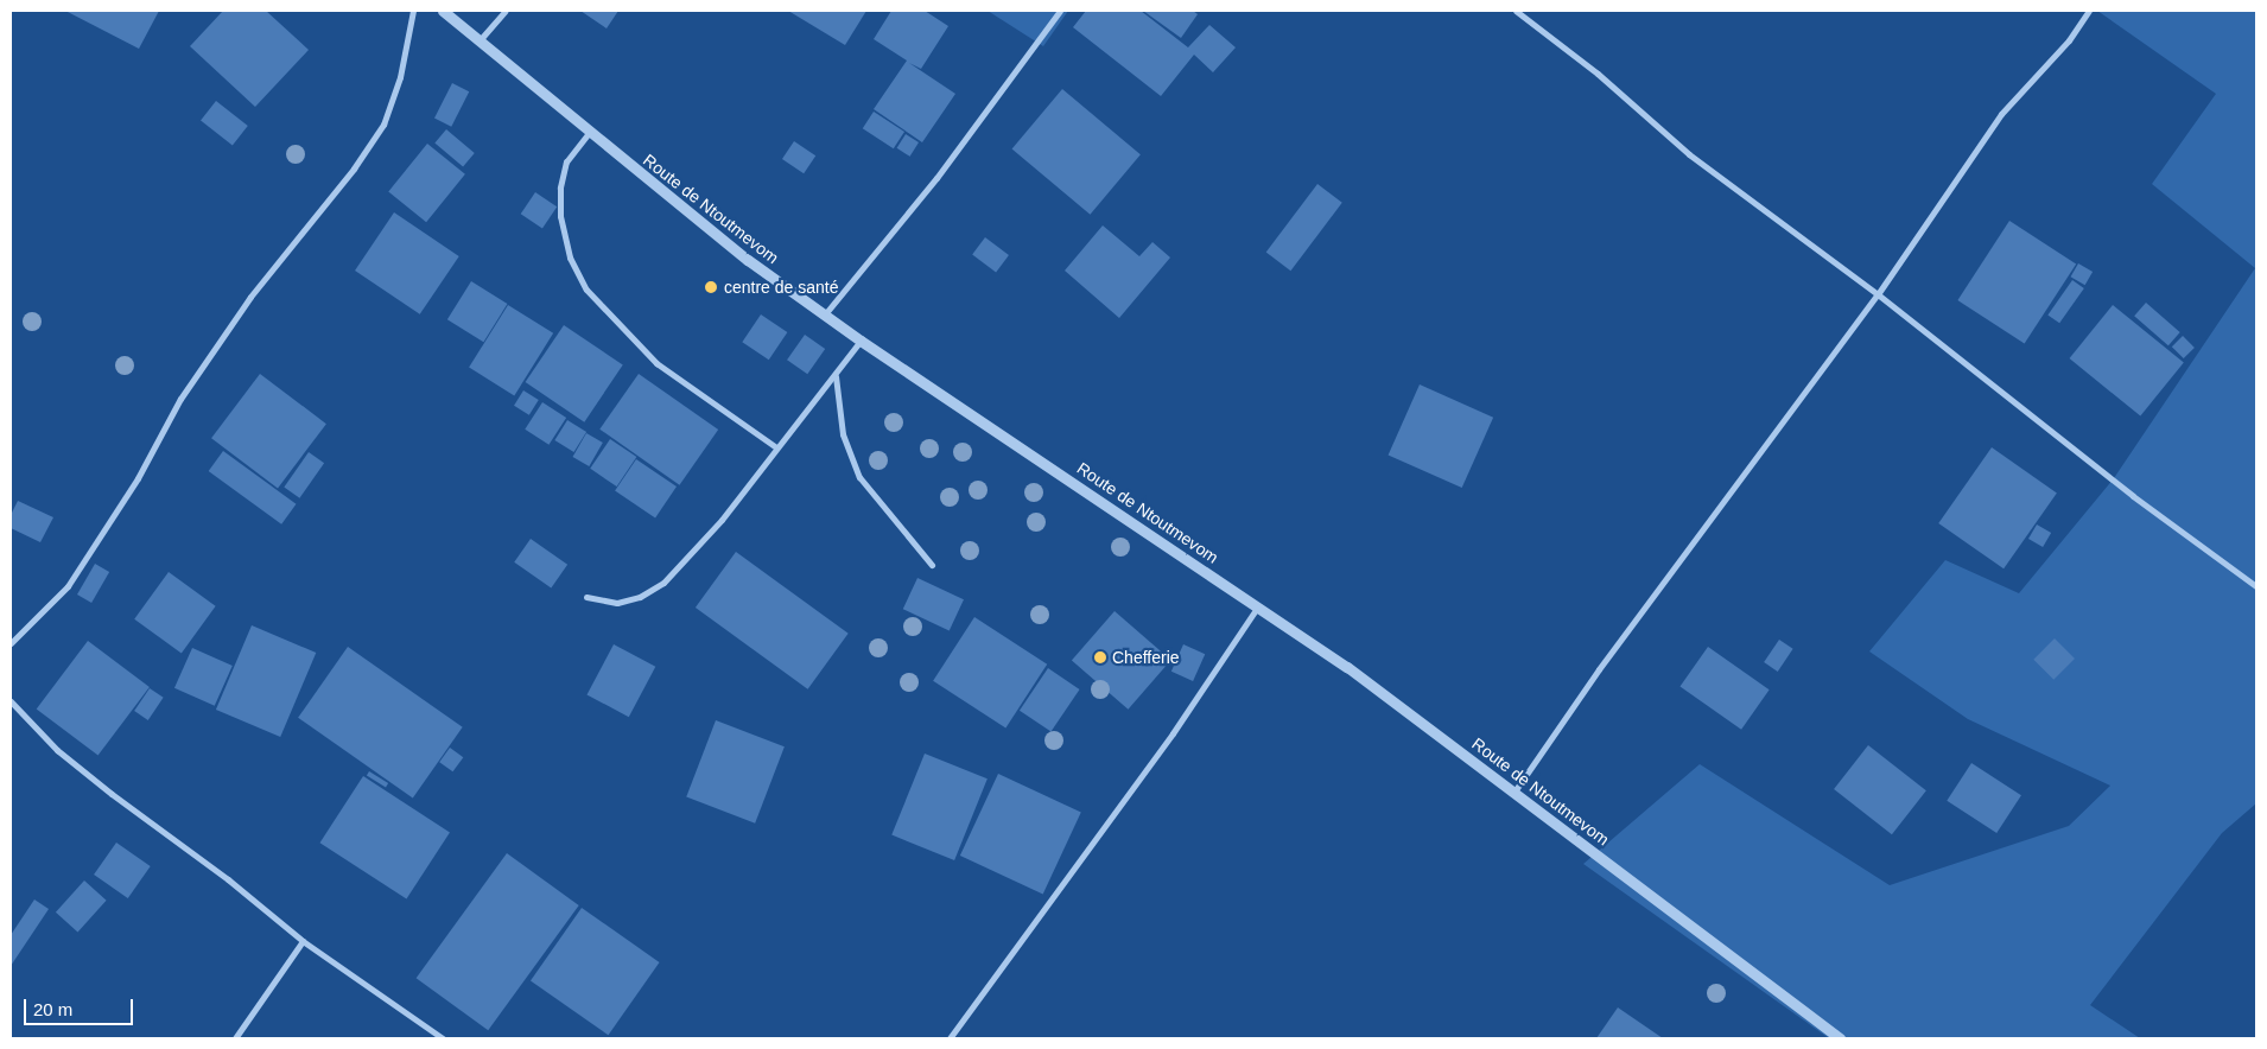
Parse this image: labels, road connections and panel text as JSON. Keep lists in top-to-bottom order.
{
  "streets": {
    "street": ["Route de Ntoutmevom"]
  },
  "places": ["centre de santé", "Chefferie"],
  "scale_bar": "20 m"
}
